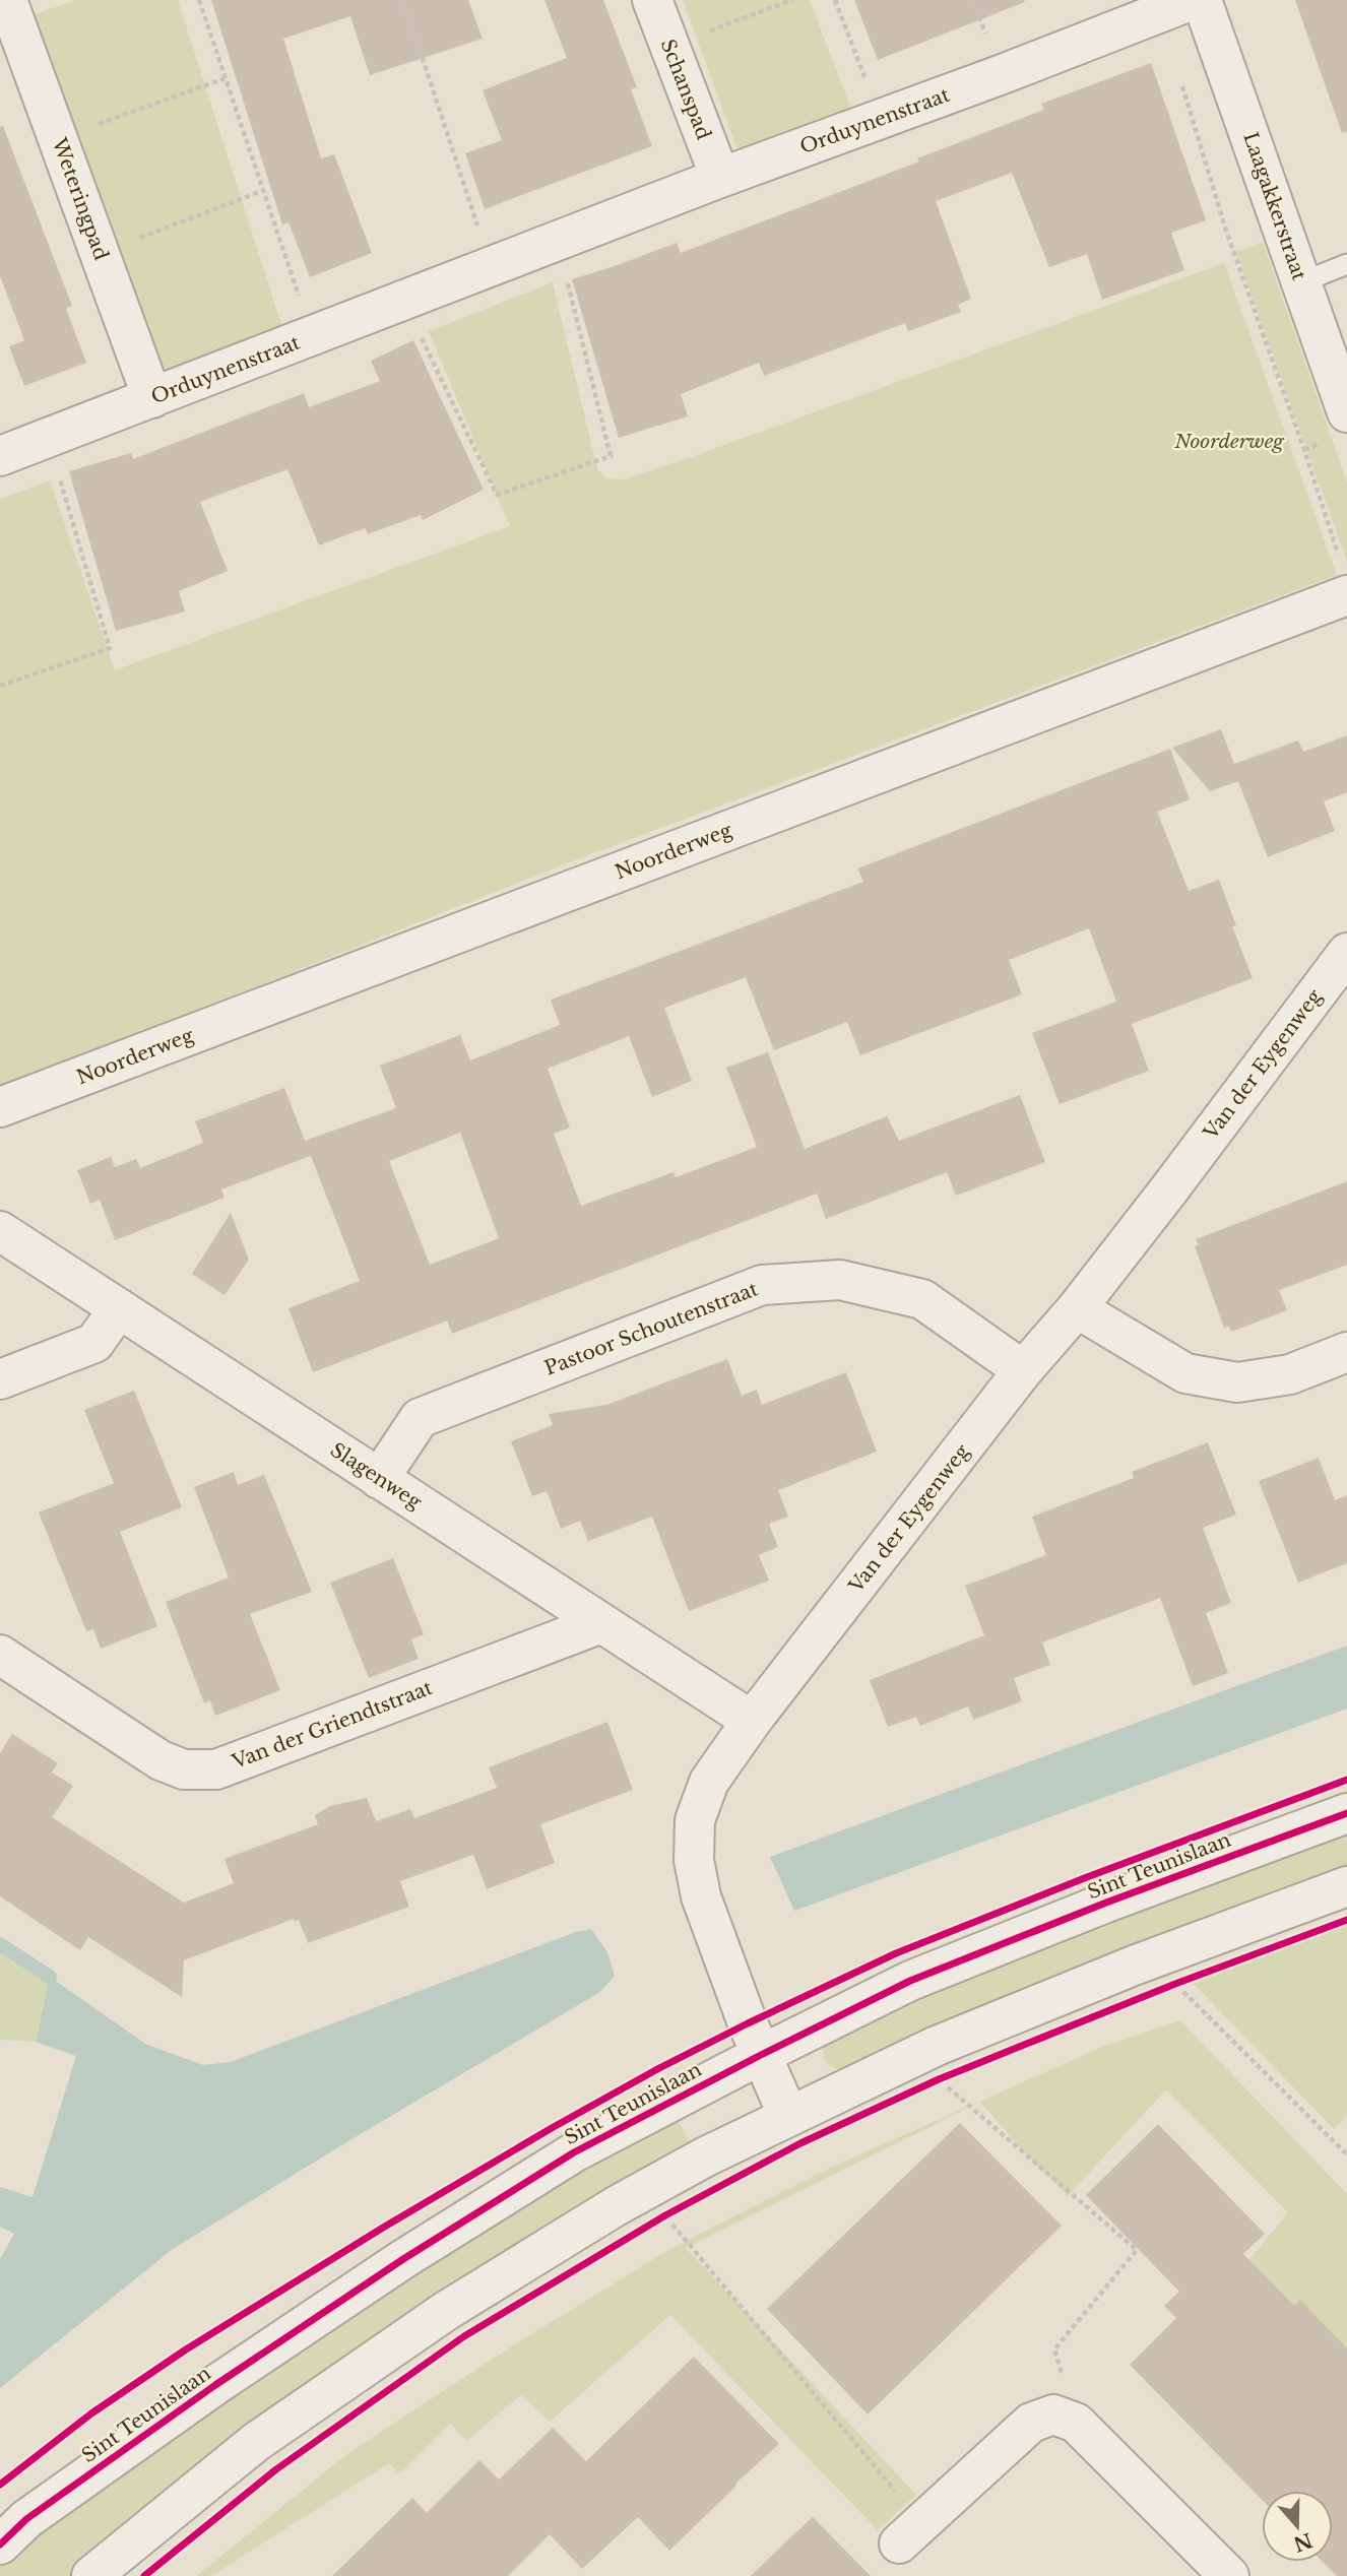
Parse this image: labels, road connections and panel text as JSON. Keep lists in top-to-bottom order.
{
  "streets": {
    "street": [
      "Schanspad",
      "Orduynenstraat",
      "Weteringpad",
      "Laagakkerstraat",
      "Noorderweg",
      "Van der Eygenweg",
      "Pastoor Schoutenstraat",
      "Slagenweg",
      "Van der Griendtstraat",
      "Sint Teunislaan"
    ]
  },
  "crossings": [
    ["Schanspad", "Orduynenstraat"],
    ["Orduynenstraat", "Weteringpad"],
    ["Van der Eygenweg", "Pastoor Schoutenstraat"],
    ["Van der Eygenweg", "Slagenweg"],
    ["Van der Eygenweg", "Sint Teunislaan"],
    ["Pastoor Schoutenstraat", "Slagenweg"],
    ["Slagenweg", "Van der Griendtstraat"]
  ],
  "parks": ["Noorderweg"],
  "north": "bottom"
}
